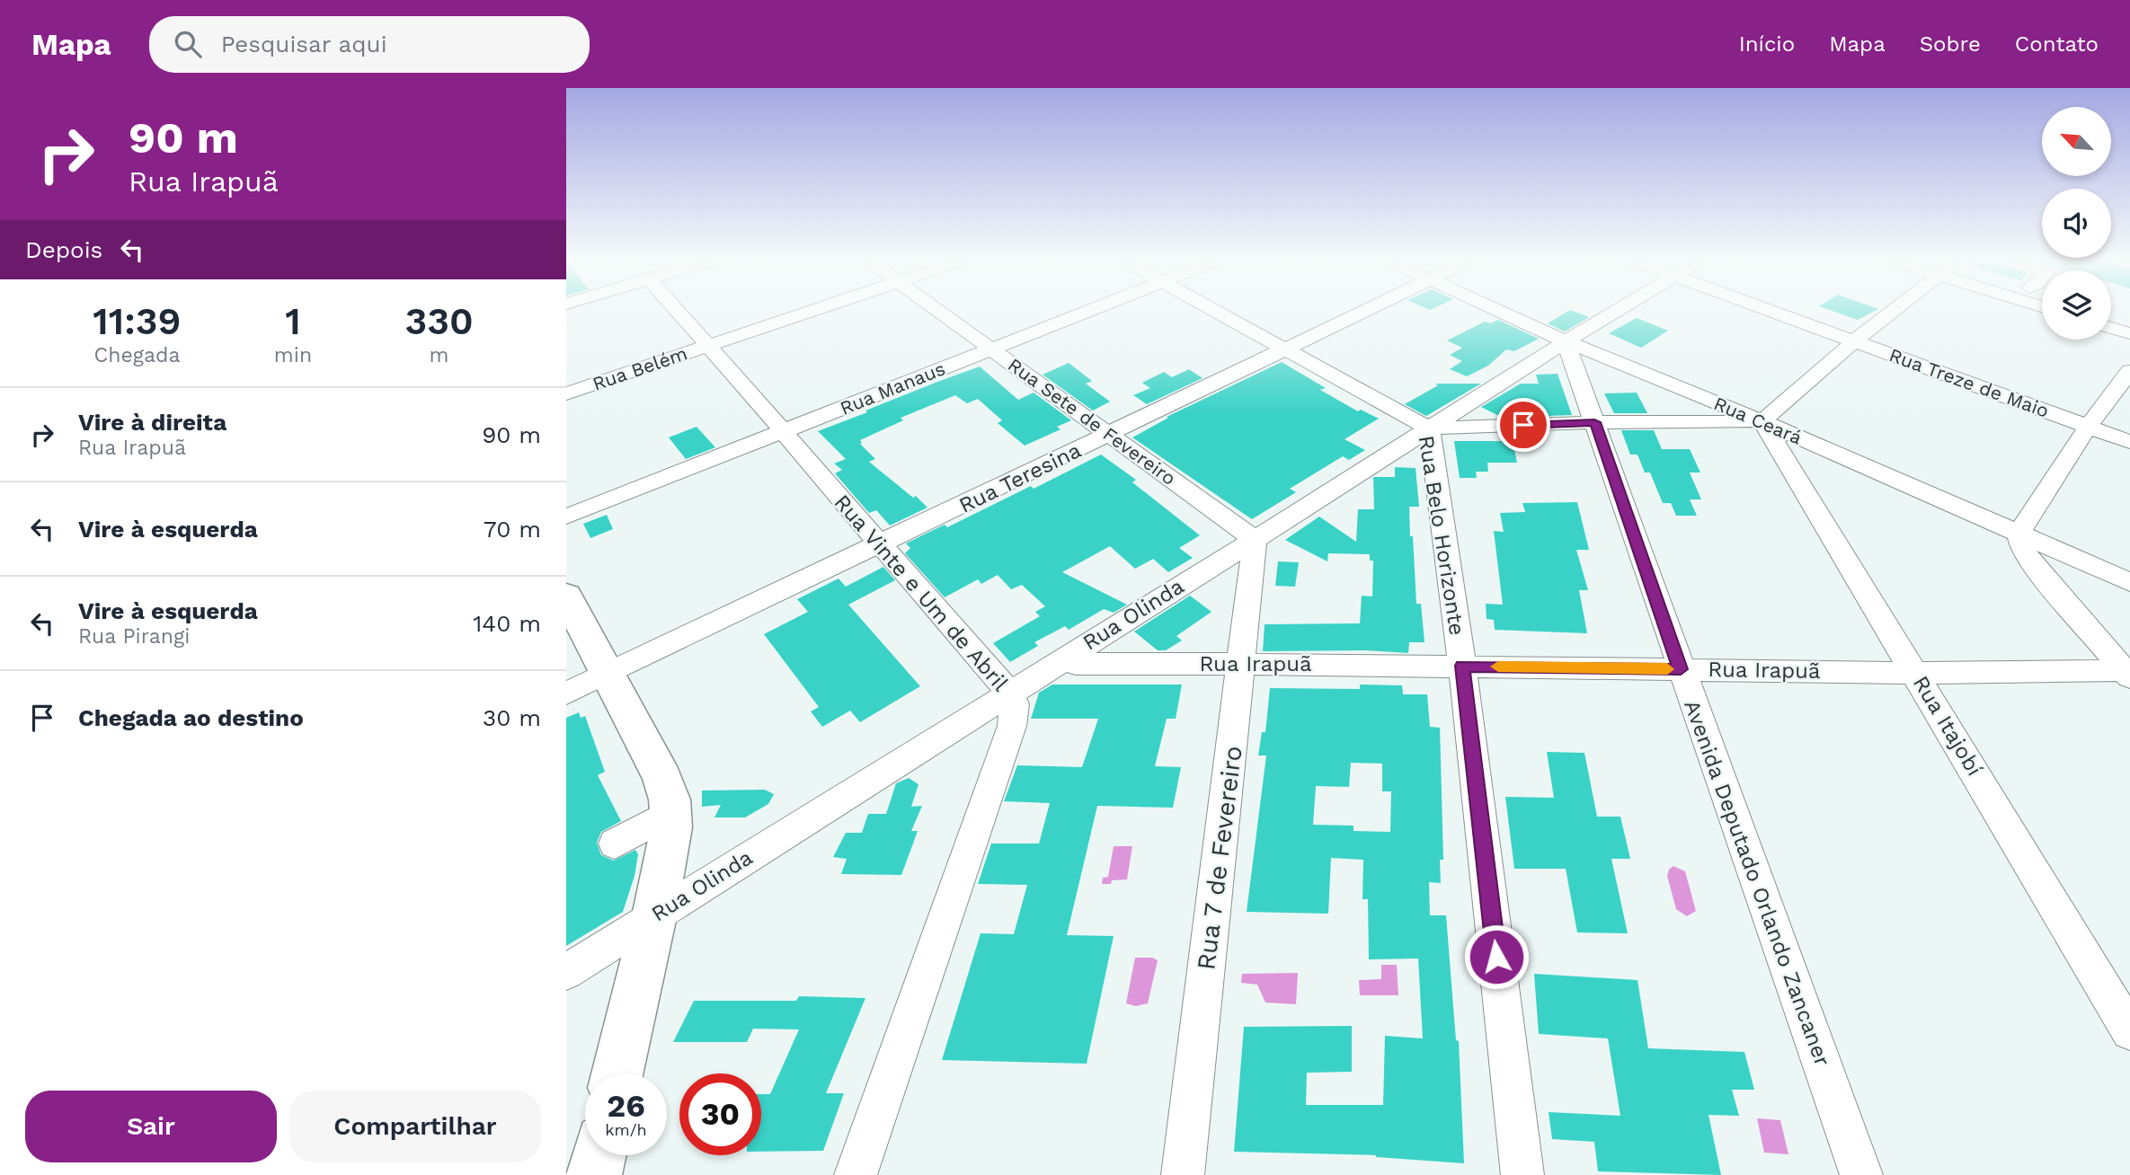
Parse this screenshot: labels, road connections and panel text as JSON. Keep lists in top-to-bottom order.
{
  "streets": {
    "street": [
      "Rua Belém",
      "Rua Treze de Maio",
      "Rua Manaus",
      "Rua Ceará",
      "Rua Sete de Fevereiro",
      "Rua Teresina",
      "Rua Belo Horizonte",
      "Rua Vinte e Um de Abril",
      "Rua Olinda",
      "Rua Irapuã",
      "Rua Itajobí",
      "Rua 7 de Fevereiro",
      "Avenida Deputado Orlando Zancaner"
    ]
  },
  "crossings": [
    ["Rua Belém", "Rua Vinte e Um de Abril"],
    ["Rua Manaus", "Rua Sete de Fevereiro"],
    ["Rua Manaus", "Rua Vinte e Um de Abril"],
    ["Rua Ceará", "Rua Olinda"],
    ["Rua Ceará", "Rua Itajobí"],
    ["Rua Ceará", "Avenida Deputado Orlando Zancaner"],
    ["Rua Sete de Fevereiro", "Rua Teresina"],
    ["Rua Sete de Fevereiro", "Rua Olinda"],
    ["Rua Sete de Fevereiro", "Rua 7 de Fevereiro"],
    ["Rua Teresina", "Rua Belo Horizonte"],
    ["Rua Teresina", "Rua Vinte e Um de Abril"],
    ["Rua Belo Horizonte", "Rua Olinda"],
    ["Rua Belo Horizonte", "Rua Irapuã"],
    ["Rua Vinte e Um de Abril", "Rua Olinda"],
    ["Rua Olinda", "Rua Irapuã"],
    ["Rua Olinda", "Rua 7 de Fevereiro"],
    ["Rua Olinda", "Avenida Deputado Orlando Zancaner"],
    ["Rua Irapuã", "Rua Itajobí"],
    ["Rua Irapuã", "Rua 7 de Fevereiro"],
    ["Rua Irapuã", "Avenida Deputado Orlando Zancaner"]
  ],
  "north": "top left",
  "page": {
    "header": "Mapa",
    "search": "Pesquisar aqui",
    "nav": [
      "Início",
      "Mapa",
      "Sobre",
      "Contato"
    ],
    "turn": ["90 m", "Rua Irapuã"],
    "then": "Depois",
    "eta": [
      "11:39",
      "Chegada",
      "1",
      "min",
      "330",
      "m"
    ],
    "list": [
      {
        "name": "Vire à direita",
        "note": "Rua Irapuã",
        "value": "90 m"
      },
      {
        "name": "Vire à esquerda",
        "value": "70 m"
      },
      {
        "name": "Vire à esquerda",
        "note": "Rua Pirangi",
        "value": "140 m"
      },
      {
        "name": "Chegada ao destino",
        "value": "30 m"
      }
    ],
    "speed": "26 km/h",
    "limit": "30",
    "buttons": ["Sair", "Compartilhar"]
  }
}
